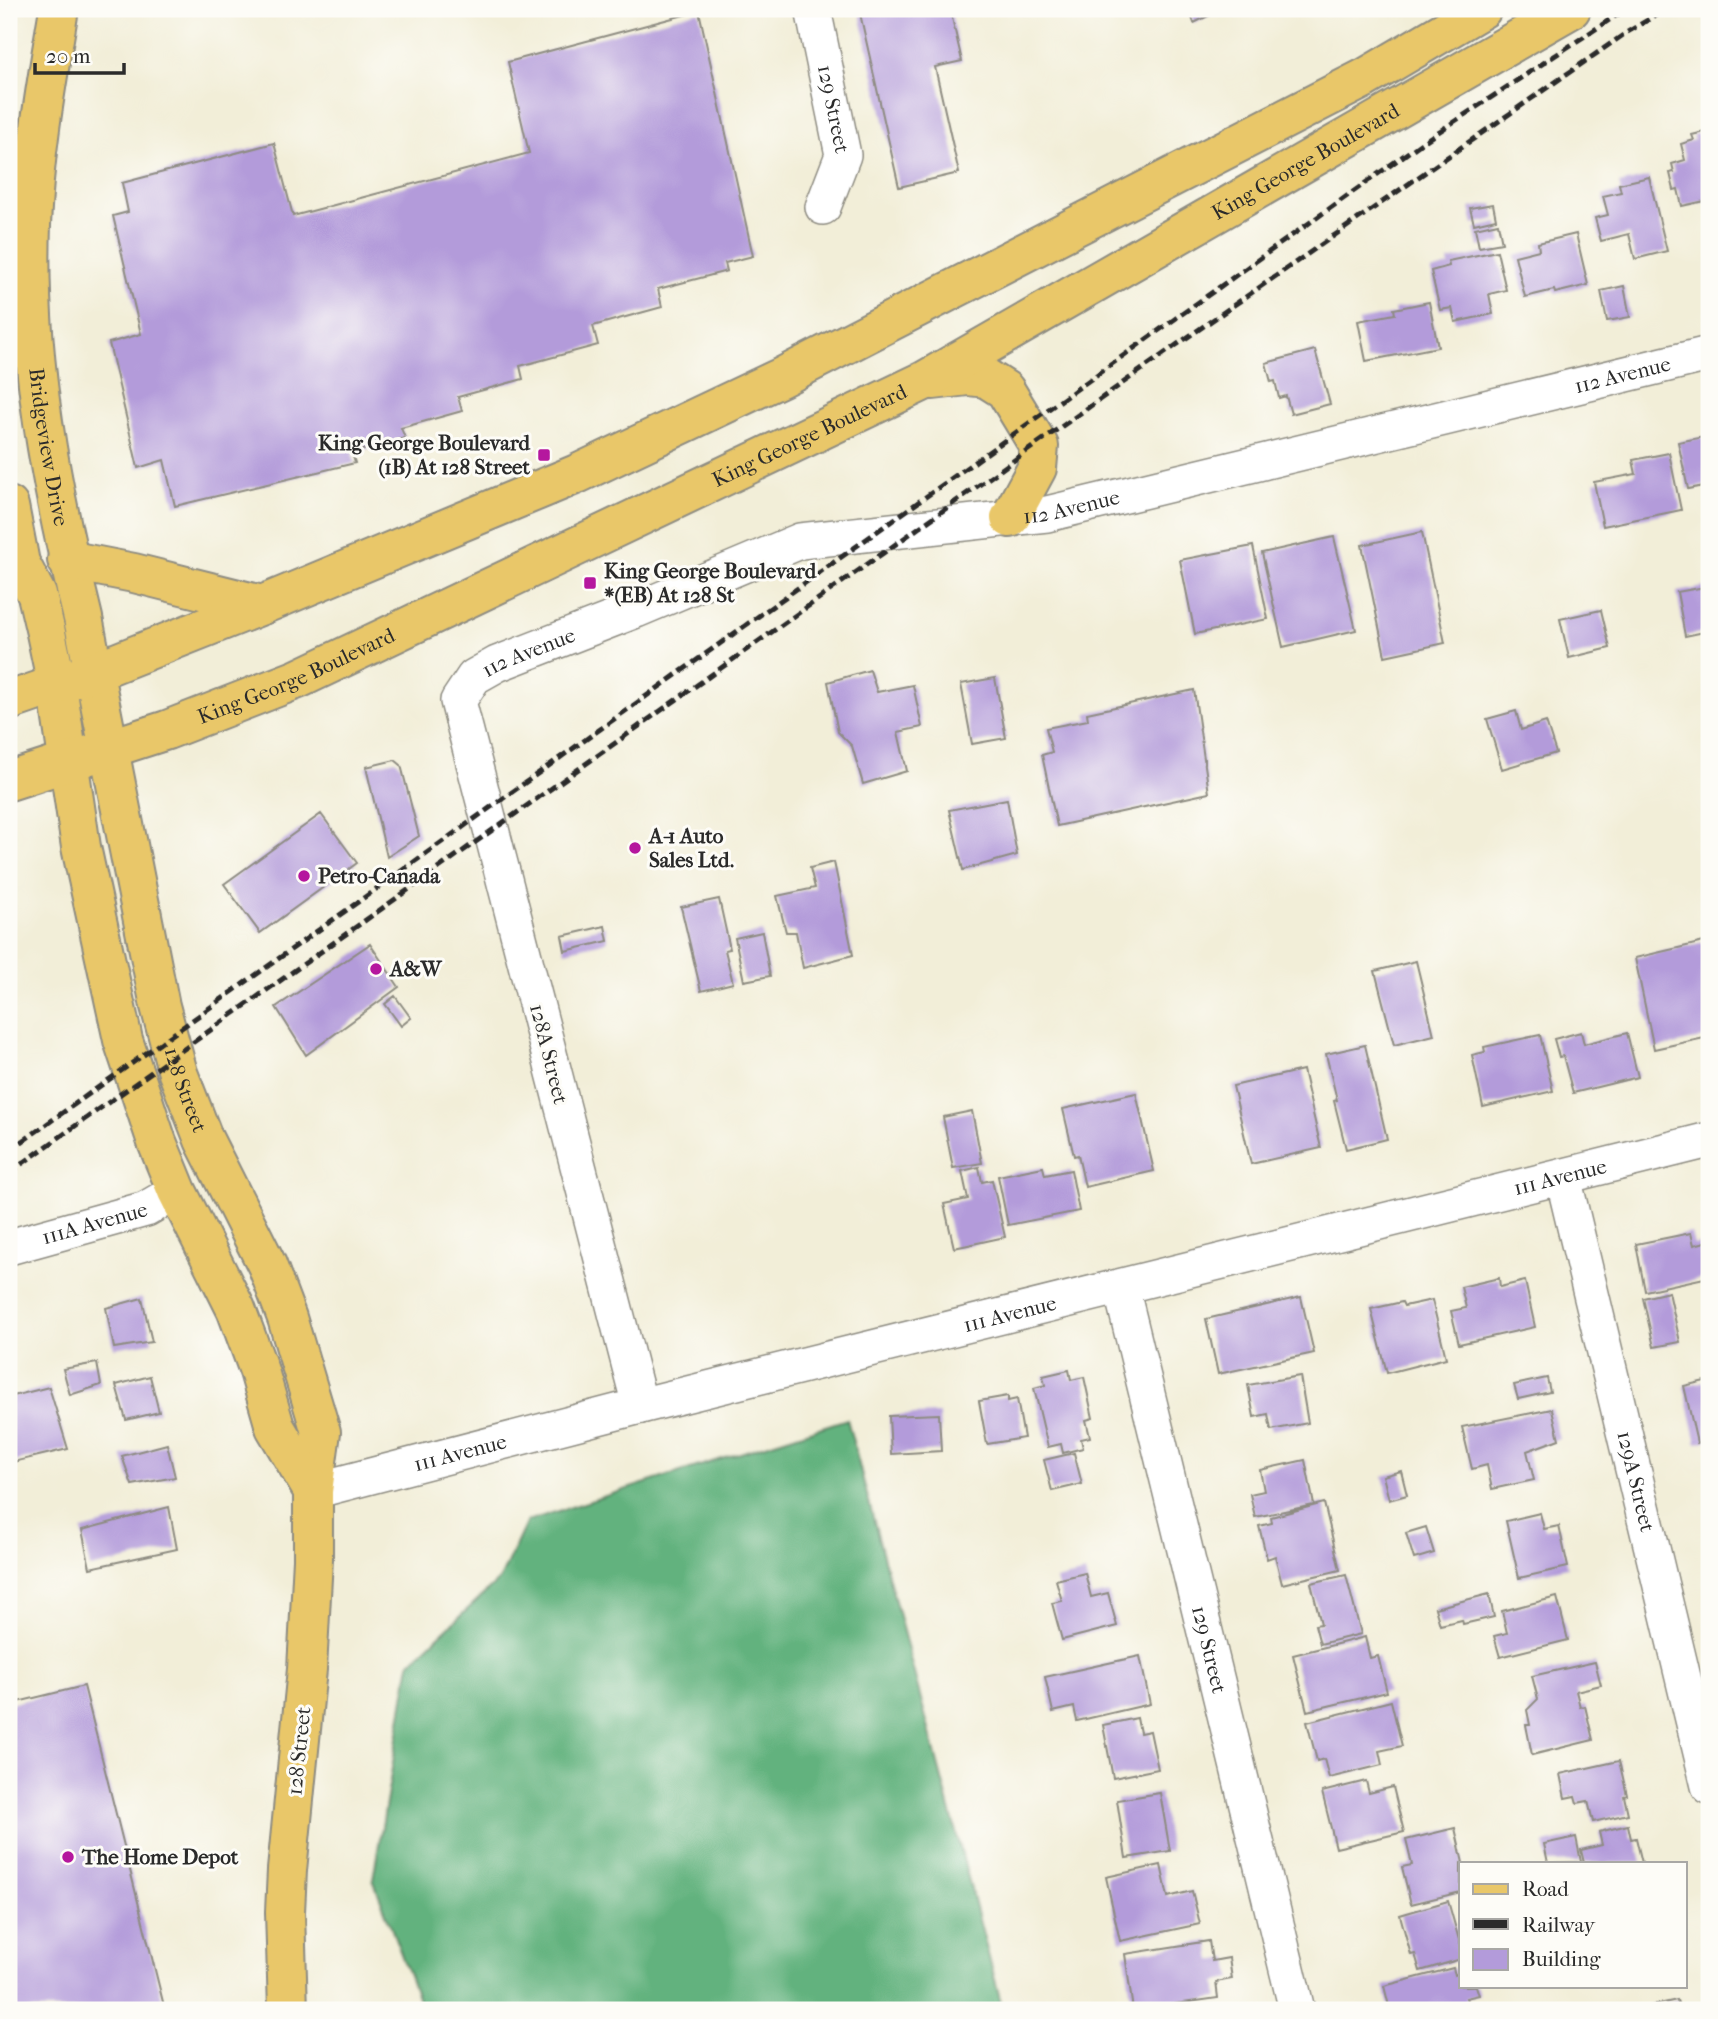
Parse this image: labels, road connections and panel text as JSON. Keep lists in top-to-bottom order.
{
  "streets": {
    "main road": ["King George Boulevard", "Bridgeview Drive", "128 Street"],
    "street": [
      "129 Street",
      "112 Avenue",
      "128A Street",
      "111 Avenue",
      "111A Avenue",
      "129A Street"
    ]
  },
  "crossings": [
    ["129 Street", "111 Avenue"],
    ["King George Boulevard", "Bridgeview Drive"],
    ["King George Boulevard", "128 Street"],
    ["112 Avenue", "128A Street"],
    ["Bridgeview Drive", "128 Street"],
    ["128A Street", "111 Avenue"],
    ["128 Street", "111 Avenue"],
    ["128 Street", "111A Avenue"],
    ["111 Avenue", "129A Street"]
  ],
  "places": {
    "transit": ["King George Boulevard (1B) At 128 Street", "King George Boulevard *(EB) At 128 St"],
    "other": [
      "A-1 Auto Sales Ltd.",
      "Petro-Canada",
      "A&W",
      "The Home Depot"
    ]
  },
  "legend": ["Road", "Railway", "Building"],
  "scale_bar": "20 m"
}
